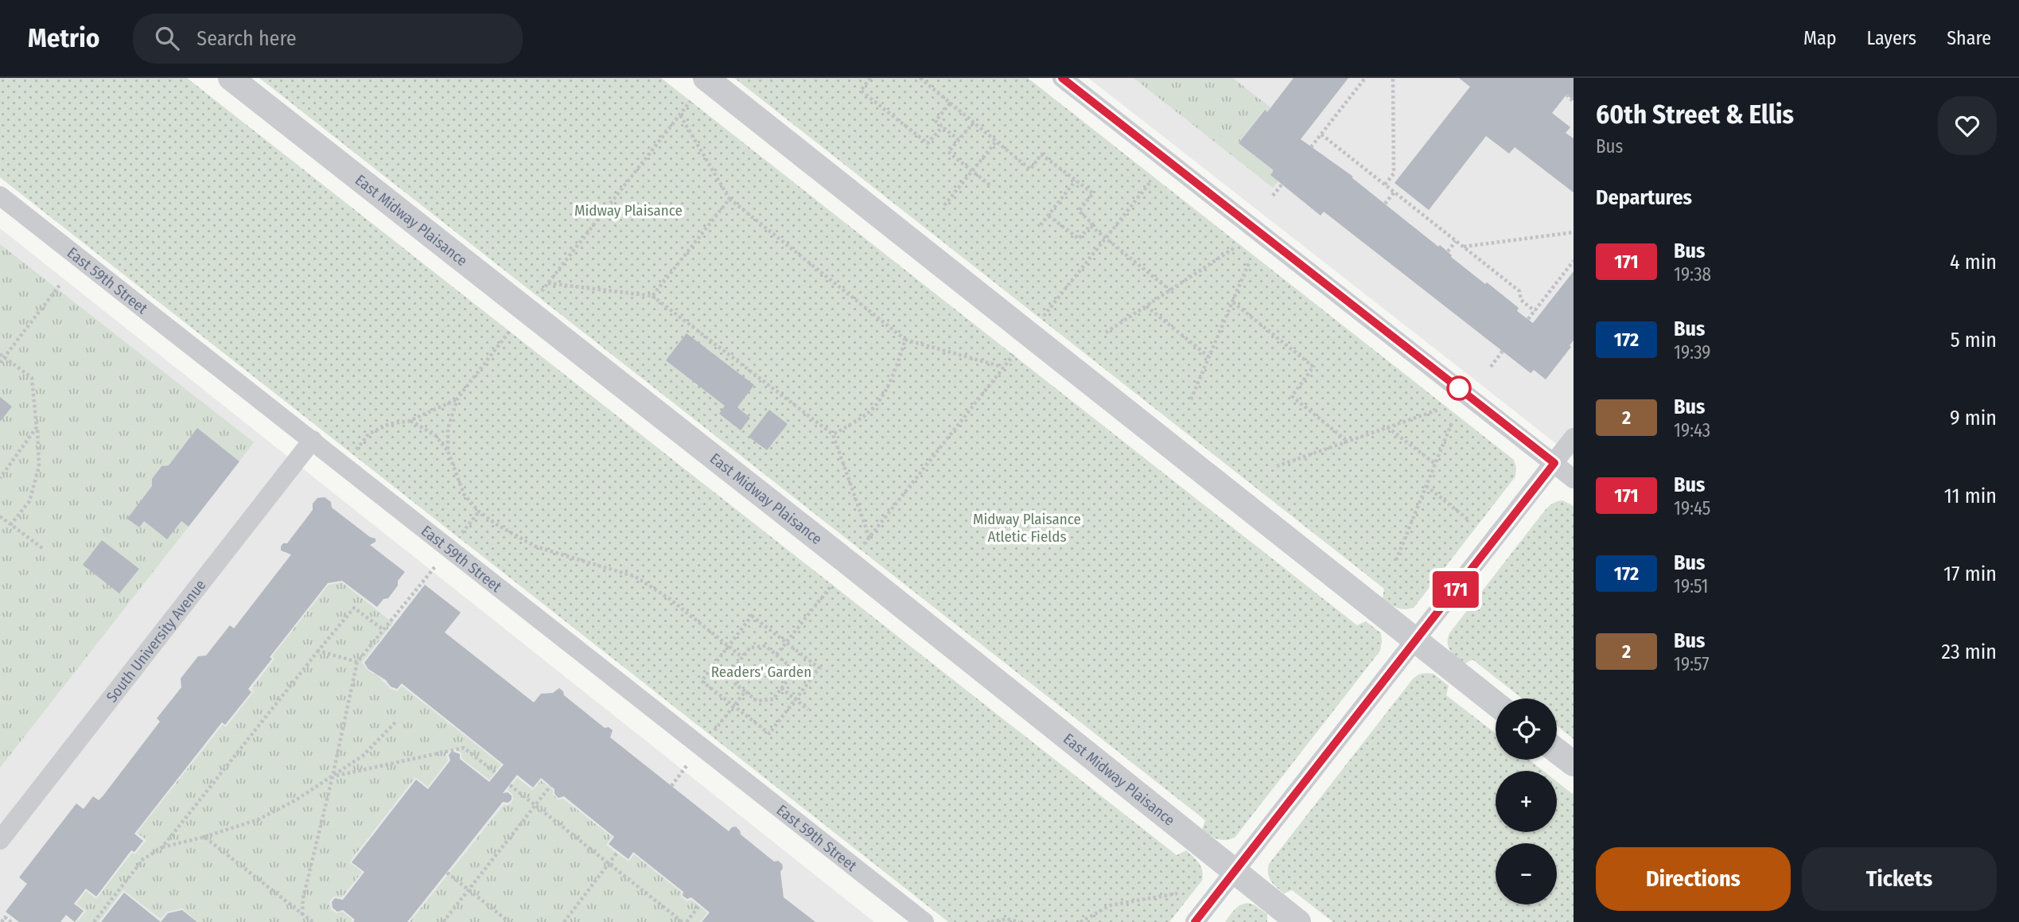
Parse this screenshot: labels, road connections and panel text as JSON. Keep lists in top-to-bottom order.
{
  "streets": {
    "street": ["East Midway Plaisance", "East 59th Street", "South University Avenue"]
  },
  "crossings": [
    ["East 59th Street", "South University Avenue"]
  ],
  "parks": ["Midway Plaisance", "Midway Plaisance Atletic Fields", "Readers' Garden"],
  "lines": ["bus line 171"],
  "page": {
    "header": "Metrio",
    "search": "Search here",
    "nav": ["Map", "Layers", "Share"],
    "on_map": "171",
    "heading": [
      ["60th Street & Ellis", "Bus"],
      "Departures"
    ],
    "list": [
      {
        "mark": "171",
        "name": "Bus",
        "note": "19:38",
        "value": "4 min"
      },
      {
        "mark": "172",
        "name": "Bus",
        "note": "19:39",
        "value": "5 min"
      },
      {
        "mark": "2",
        "name": "Bus",
        "note": "19:43",
        "value": "9 min"
      },
      {
        "mark": "171",
        "name": "Bus",
        "note": "19:45",
        "value": "11 min"
      },
      {
        "mark": "172",
        "name": "Bus",
        "note": "19:51",
        "value": "17 min"
      },
      {
        "mark": "2",
        "name": "Bus",
        "note": "19:57",
        "value": "23 min"
      }
    ],
    "map_buttons": ["+", "−"],
    "buttons": ["Directions", "Tickets"]
  }
}
